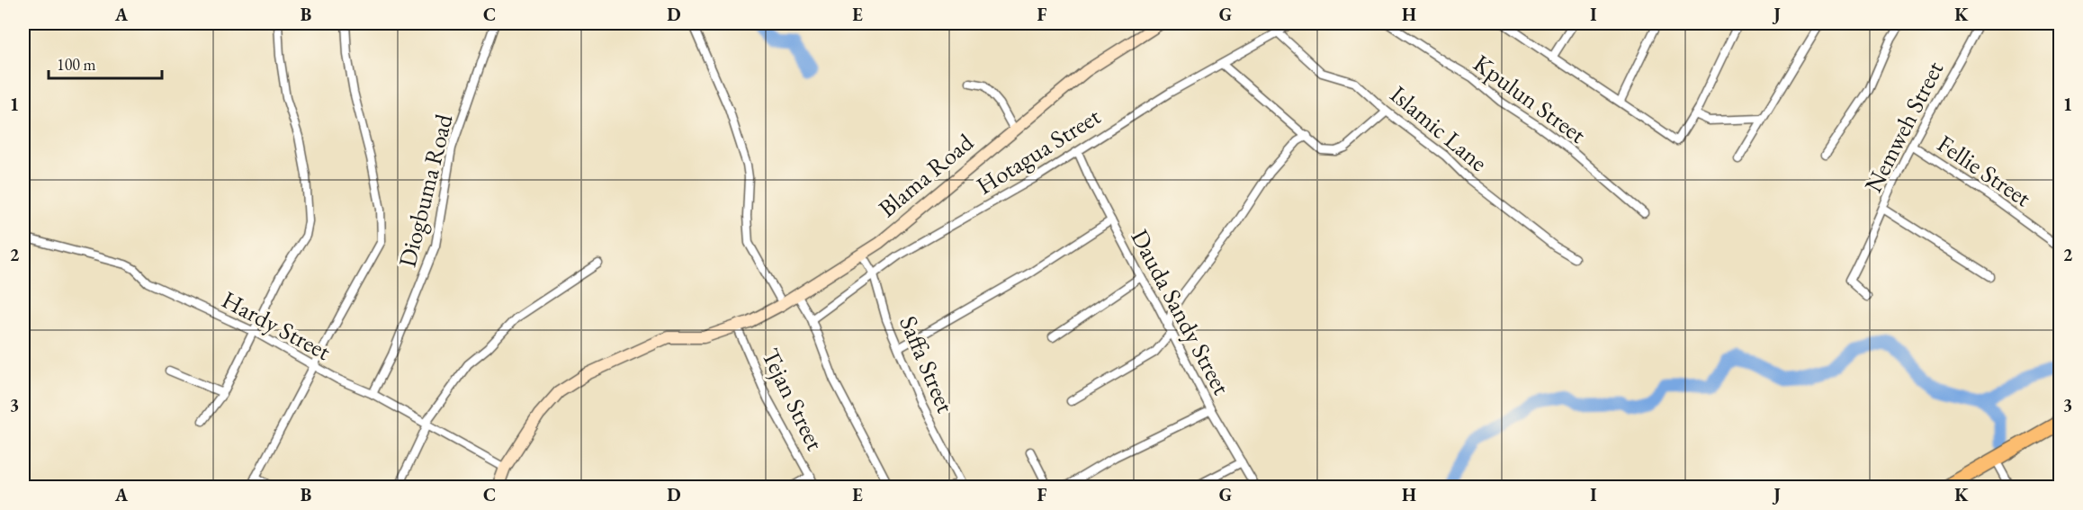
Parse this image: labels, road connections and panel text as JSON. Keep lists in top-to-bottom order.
{
  "streets": {
    "street": [
      "Kpulun Street",
      "Nemweh Street",
      "Islamic Lane",
      "Hotagua Street",
      "Fellie Street",
      "Blama Road",
      "Diogbuma Road",
      "Dauda Sandy Street",
      "Hardy Street",
      "Saffa Street",
      "Tejan Street"
    ]
  },
  "crossings": [
    ["Nemweh Street", "Fellie Street"],
    ["Islamic Lane", "Hotagua Street"],
    ["Hotagua Street", "Dauda Sandy Street"],
    ["Hotagua Street", "Saffa Street"],
    ["Blama Road", "Hardy Street"],
    ["Blama Road", "Saffa Street"],
    ["Blama Road", "Tejan Street"],
    ["Diogbuma Road", "Hardy Street"]
  ],
  "scale_bar": "100 m",
  "grid": {
    "columns": [
      "A",
      "B",
      "C",
      "D",
      "E",
      "F",
      "G",
      "H",
      "I",
      "J",
      "K"
    ],
    "rows": ["1", "2", "3"]
  }
}
